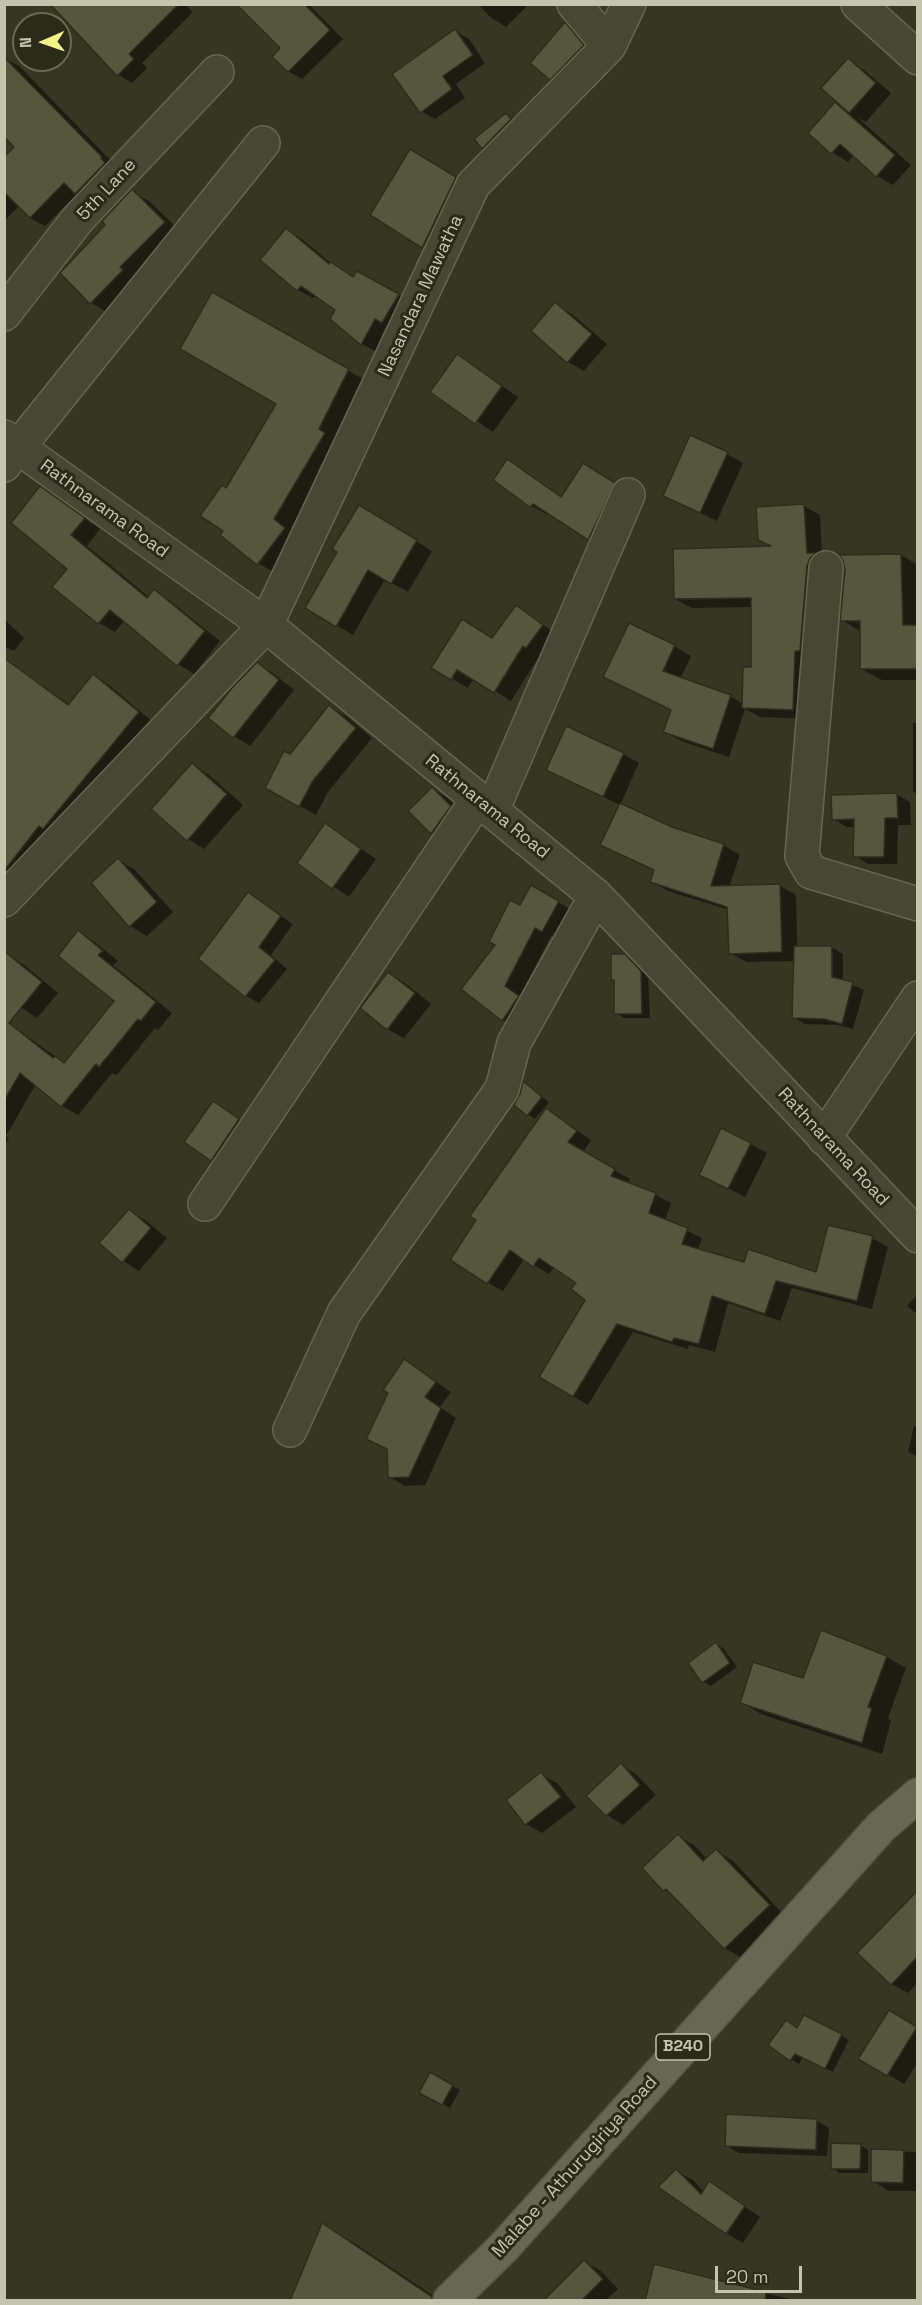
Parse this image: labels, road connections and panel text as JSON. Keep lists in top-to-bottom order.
{
  "streets": {
    "main road": ["B240", "Malabe - Athurugiriya Road"],
    "street": ["5th Lane", "Nasandara Mawatha", "Rathnarama Road"]
  },
  "crossings": [
    ["Nasandara Mawatha", "Rathnarama Road"]
  ],
  "scale_bar": "20 m",
  "north": "left"
}
